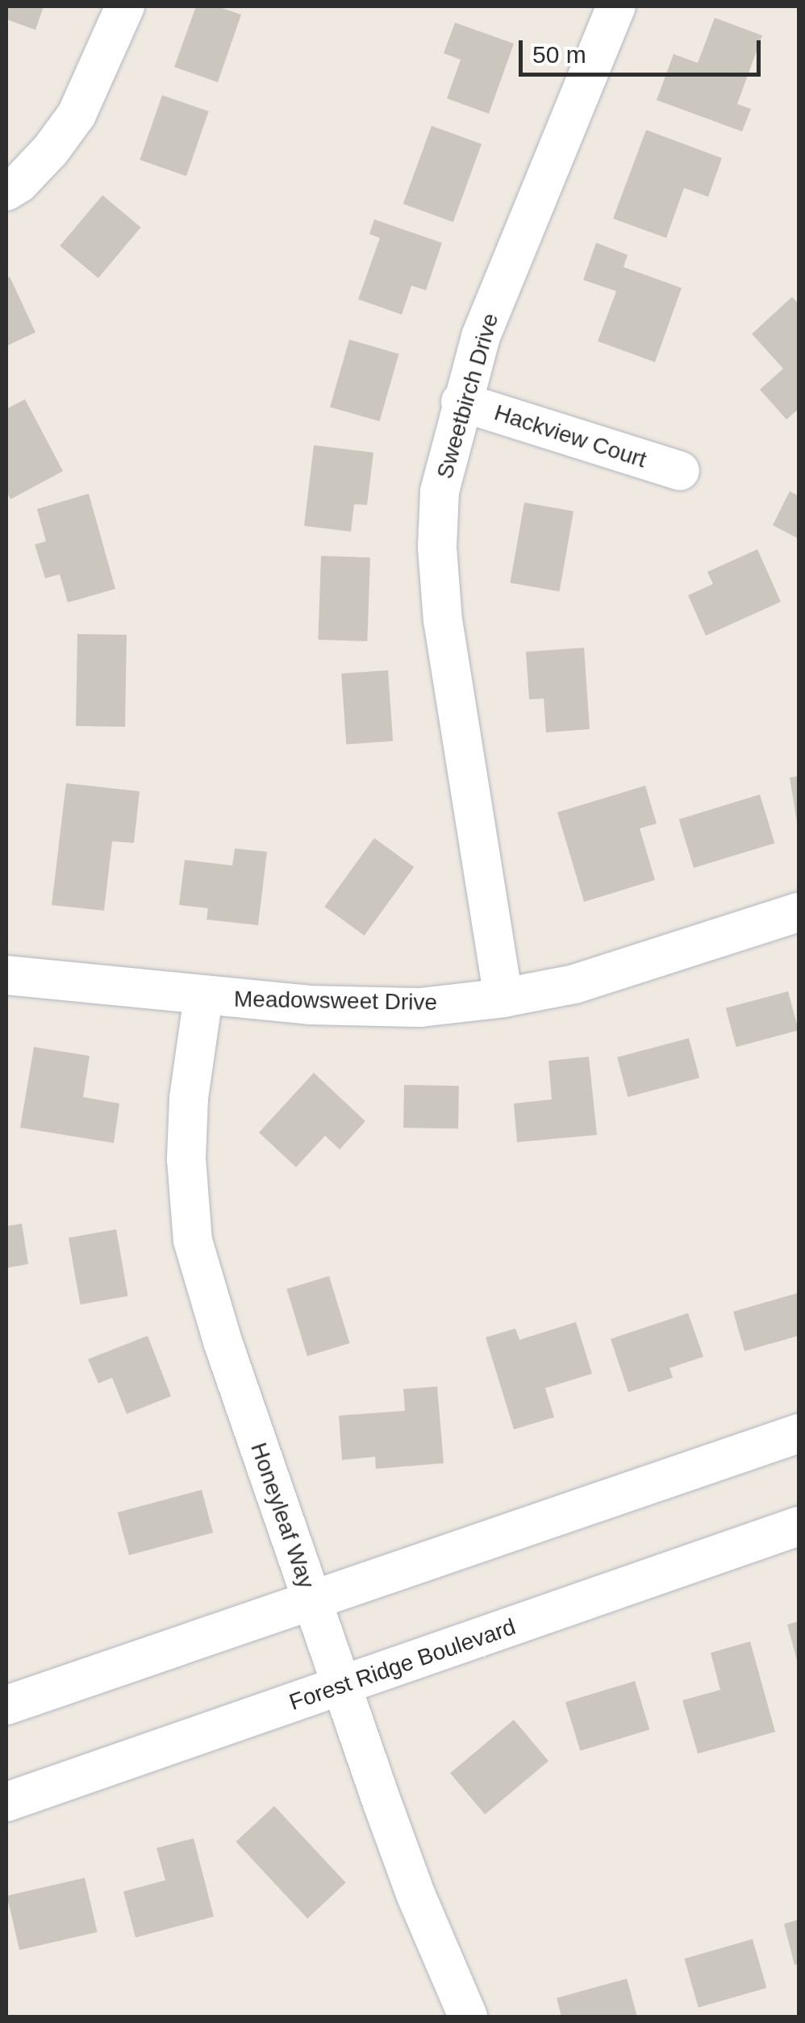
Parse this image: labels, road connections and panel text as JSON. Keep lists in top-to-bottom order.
{
  "streets": {
    "street": [
      "Sweetbirch Drive",
      "Hackview Court",
      "Meadowsweet Drive",
      "Honeyleaf Way",
      "Forest Ridge Boulevard"
    ]
  },
  "crossings": [
    ["Sweetbirch Drive", "Hackview Court"],
    ["Sweetbirch Drive", "Meadowsweet Drive"],
    ["Meadowsweet Drive", "Honeyleaf Way"],
    ["Honeyleaf Way", "Forest Ridge Boulevard"]
  ],
  "scale_bar": "50 m"
}
